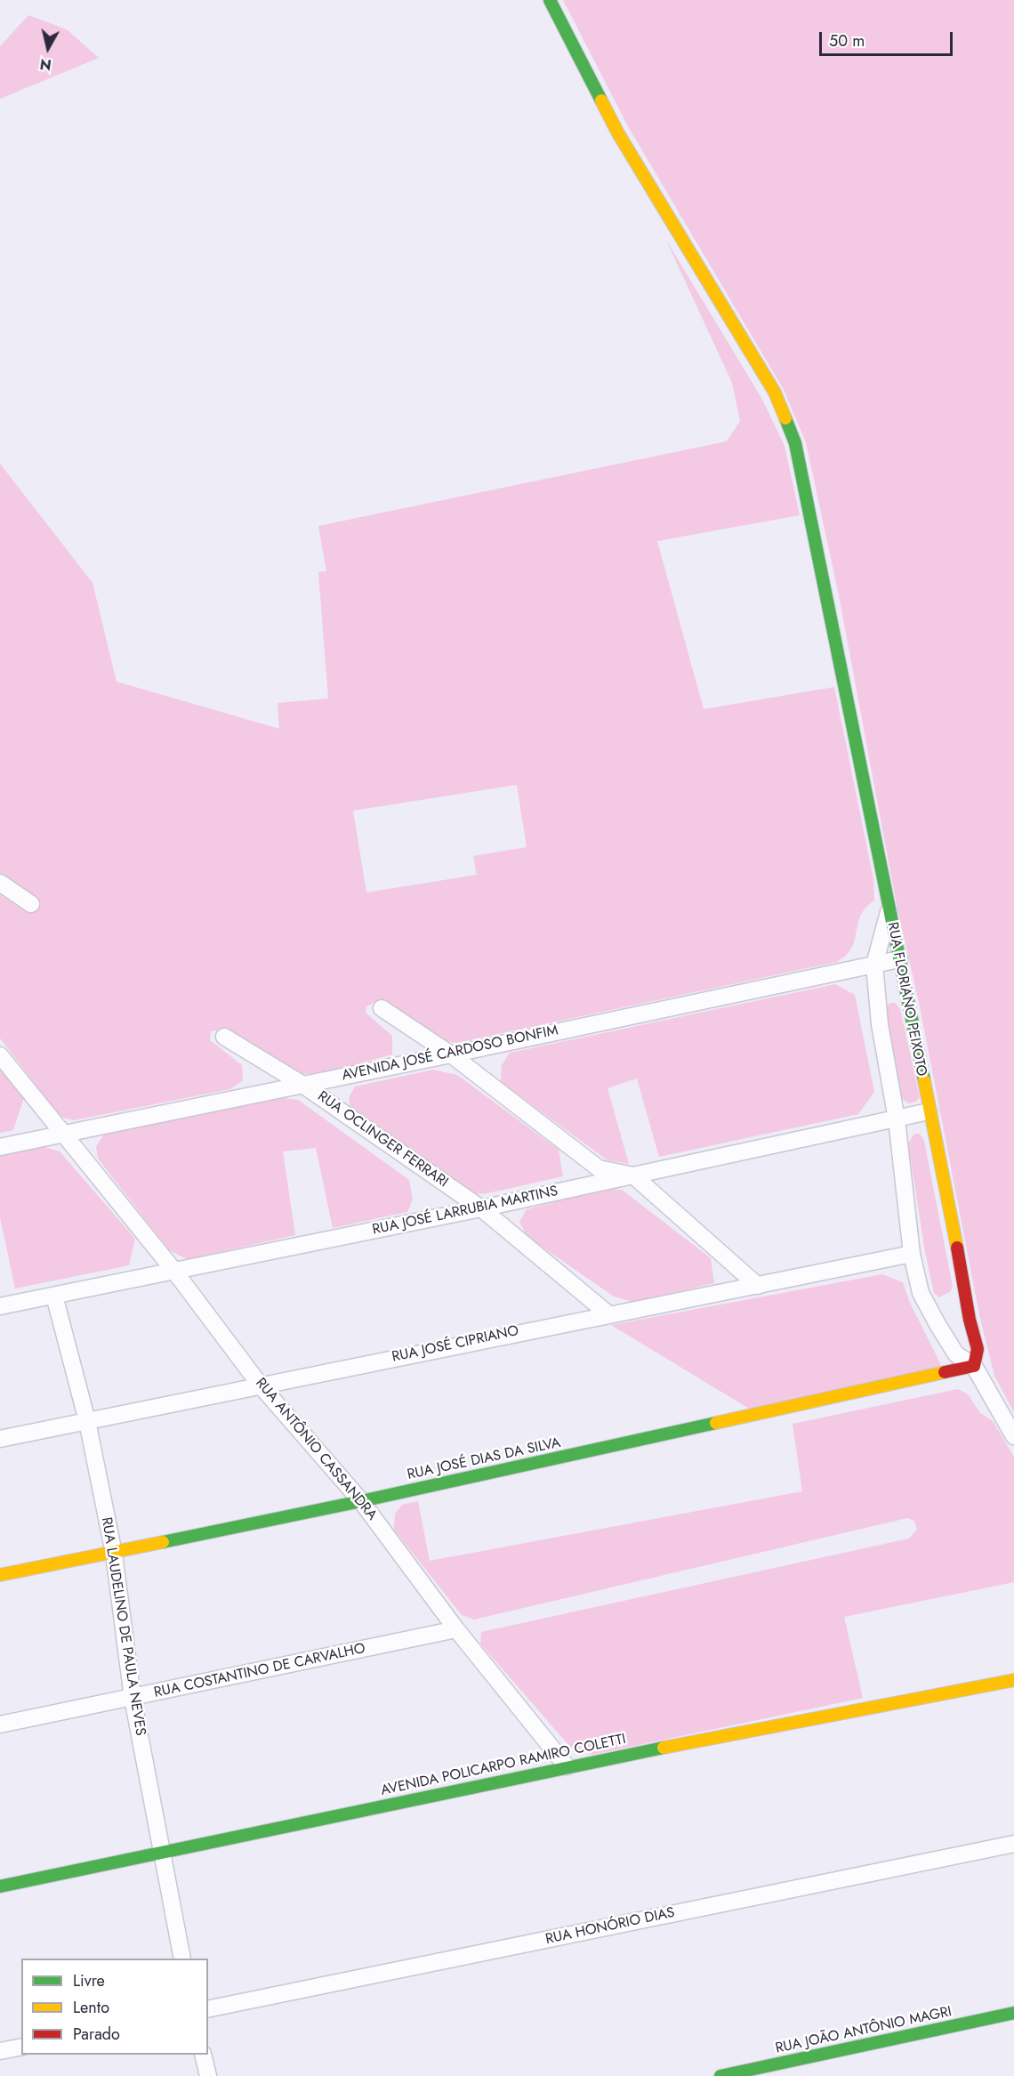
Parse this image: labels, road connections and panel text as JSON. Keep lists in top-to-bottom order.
{
  "streets": {
    "street": [
      "RUA FLORIANO PEIXOTO",
      "AVENIDA JOSÉ CARDOSO BONFIM",
      "RUA OCLINGER FERRARI",
      "RUA JOSÉ LARRUBIA MARTINS",
      "RUA JOSÉ CIPRIANO",
      "RUA ANTÔNIO CASSANDRA",
      "RUA JOSÉ DIAS DA SILVA",
      "RUA LAUDELINO DE PAULA NEVES",
      "RUA COSTANTINO DE CARVALHO",
      "AVENIDA POLICARPO RAMIRO COLETTI",
      "RUA HONÓRIO DIAS",
      "RUA JOÃO ANTÔNIO MAGRI"
    ]
  },
  "crossings": [
    ["RUA FLORIANO PEIXOTO", "AVENIDA JOSÉ CARDOSO BONFIM"],
    ["RUA FLORIANO PEIXOTO", "RUA JOSÉ LARRUBIA MARTINS"],
    ["RUA FLORIANO PEIXOTO", "RUA JOSÉ CIPRIANO"],
    ["RUA FLORIANO PEIXOTO", "RUA JOSÉ DIAS DA SILVA"],
    ["AVENIDA JOSÉ CARDOSO BONFIM", "RUA OCLINGER FERRARI"],
    ["AVENIDA JOSÉ CARDOSO BONFIM", "RUA ANTÔNIO CASSANDRA"],
    ["RUA OCLINGER FERRARI", "RUA JOSÉ LARRUBIA MARTINS"],
    ["RUA OCLINGER FERRARI", "RUA JOSÉ CIPRIANO"],
    ["RUA JOSÉ LARRUBIA MARTINS", "RUA ANTÔNIO CASSANDRA"],
    ["RUA JOSÉ LARRUBIA MARTINS", "RUA LAUDELINO DE PAULA NEVES"],
    ["RUA JOSÉ CIPRIANO", "RUA ANTÔNIO CASSANDRA"],
    ["RUA JOSÉ CIPRIANO", "RUA LAUDELINO DE PAULA NEVES"],
    ["RUA ANTÔNIO CASSANDRA", "RUA JOSÉ DIAS DA SILVA"],
    ["RUA ANTÔNIO CASSANDRA", "RUA COSTANTINO DE CARVALHO"],
    ["RUA ANTÔNIO CASSANDRA", "AVENIDA POLICARPO RAMIRO COLETTI"],
    ["RUA JOSÉ DIAS DA SILVA", "RUA LAUDELINO DE PAULA NEVES"],
    ["RUA LAUDELINO DE PAULA NEVES", "RUA COSTANTINO DE CARVALHO"],
    ["RUA LAUDELINO DE PAULA NEVES", "AVENIDA POLICARPO RAMIRO COLETTI"]
  ],
  "legend": ["Livre", "Lento", "Parado"],
  "scale_bar": "50 m",
  "north": "bottom"
}
